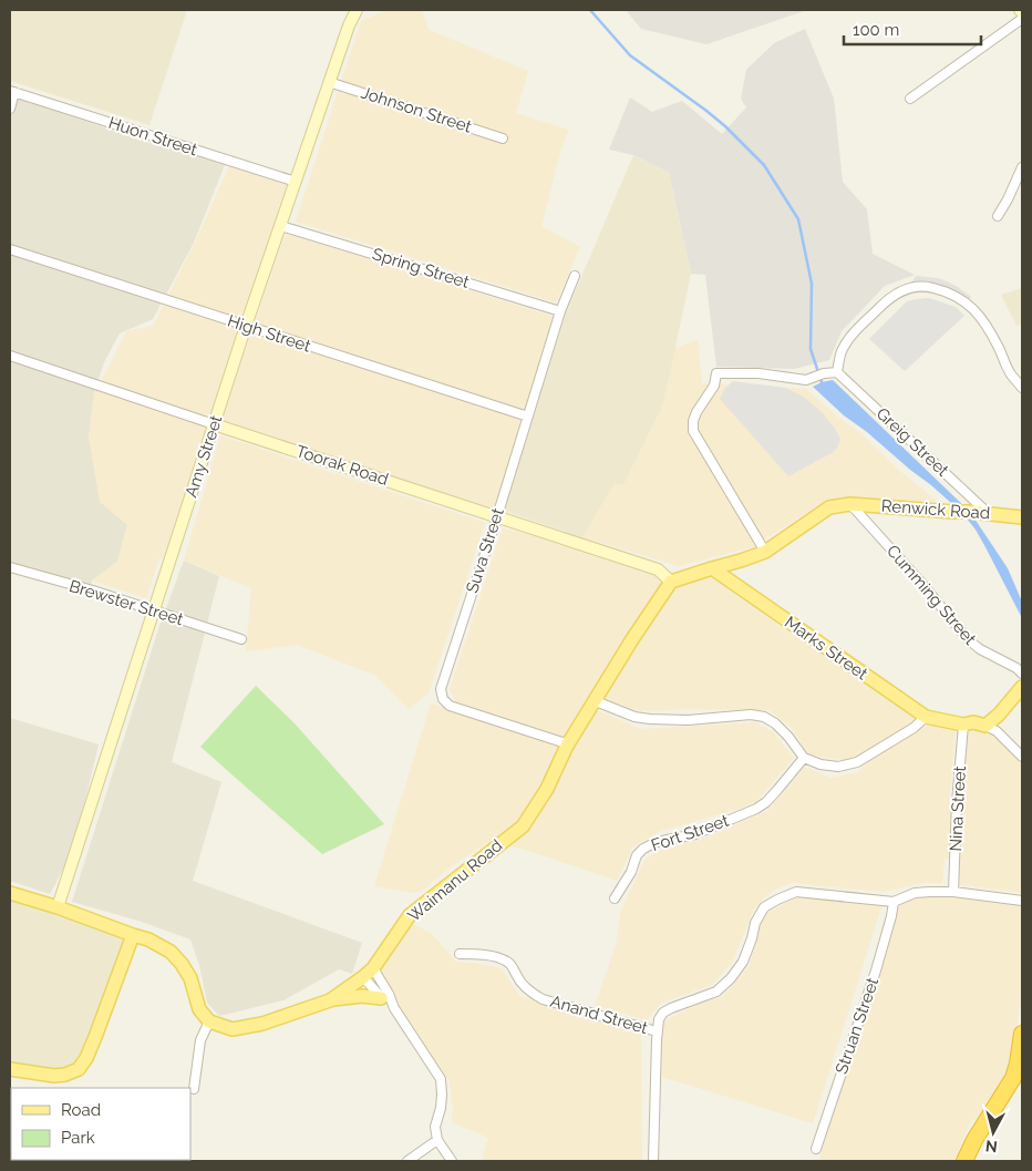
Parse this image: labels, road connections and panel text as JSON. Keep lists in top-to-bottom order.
{
  "streets": {
    "main road": [
      "Amy Street",
      "Toorak Road",
      "Renwick Road",
      "Marks Street",
      "Waimanu Road"
    ],
    "street": [
      "Johnson Street",
      "Huon Street",
      "Spring Street",
      "High Street",
      "Greig Street",
      "Suva Street",
      "Cumming Street",
      "Brewster Street",
      "Nina Street",
      "Fort Street",
      "Anand Street",
      "Struan Street"
    ]
  },
  "crossings": [
    ["Johnson Street", "Amy Street"],
    ["Huon Street", "Amy Street"],
    ["Spring Street", "Amy Street"],
    ["Spring Street", "Suva Street"],
    ["High Street", "Amy Street"],
    ["High Street", "Suva Street"],
    ["Greig Street", "Renwick Road"],
    ["Amy Street", "Toorak Road"],
    ["Amy Street", "Brewster Street"],
    ["Toorak Road", "Suva Street"],
    ["Toorak Road", "Waimanu Road"],
    ["Renwick Road", "Cumming Street"],
    ["Suva Street", "Waimanu Road"],
    ["Marks Street", "Nina Street"]
  ],
  "legend": ["Road", "Park"],
  "scale_bar": "100 m",
  "north": "bottom"
}
